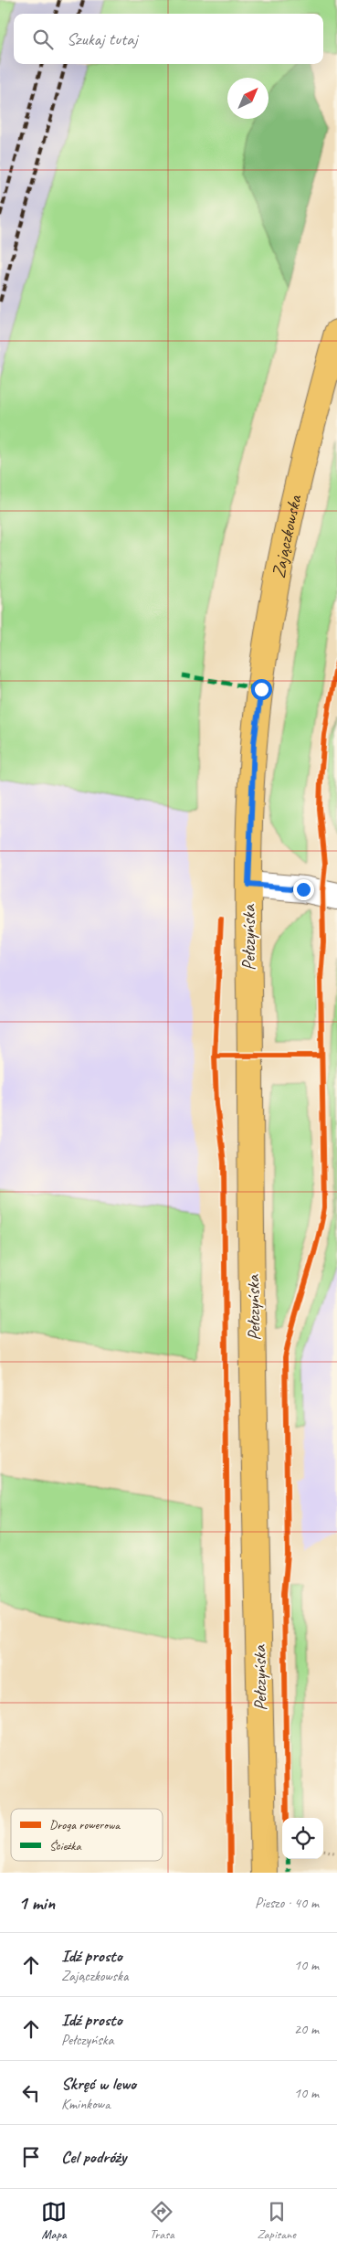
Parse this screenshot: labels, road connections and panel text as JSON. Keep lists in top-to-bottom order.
{
  "streets": {
    "main road": ["Zajączkowska", "Pełczyńska"]
  },
  "crossings": [
    ["Zajączkowska", "Pełczyńska"]
  ],
  "legend": ["Droga rowerowa", "Ścieżka"],
  "north": "top right",
  "page": {
    "search": "Szukaj tutaj",
    "heading": ["1 min", "Pieszo · 40 m"],
    "list": [
      ["Idź prosto", "Zajączkowska", "10 m"],
      ["Idź prosto", "Pełczyńska", "20 m"],
      ["Skręć w lewo", "Kminkowa", "10 m"],
      "Cel podróży"
    ],
    "nav": ["Mapa", "Trasa", "Zapisane"]
  }
}
